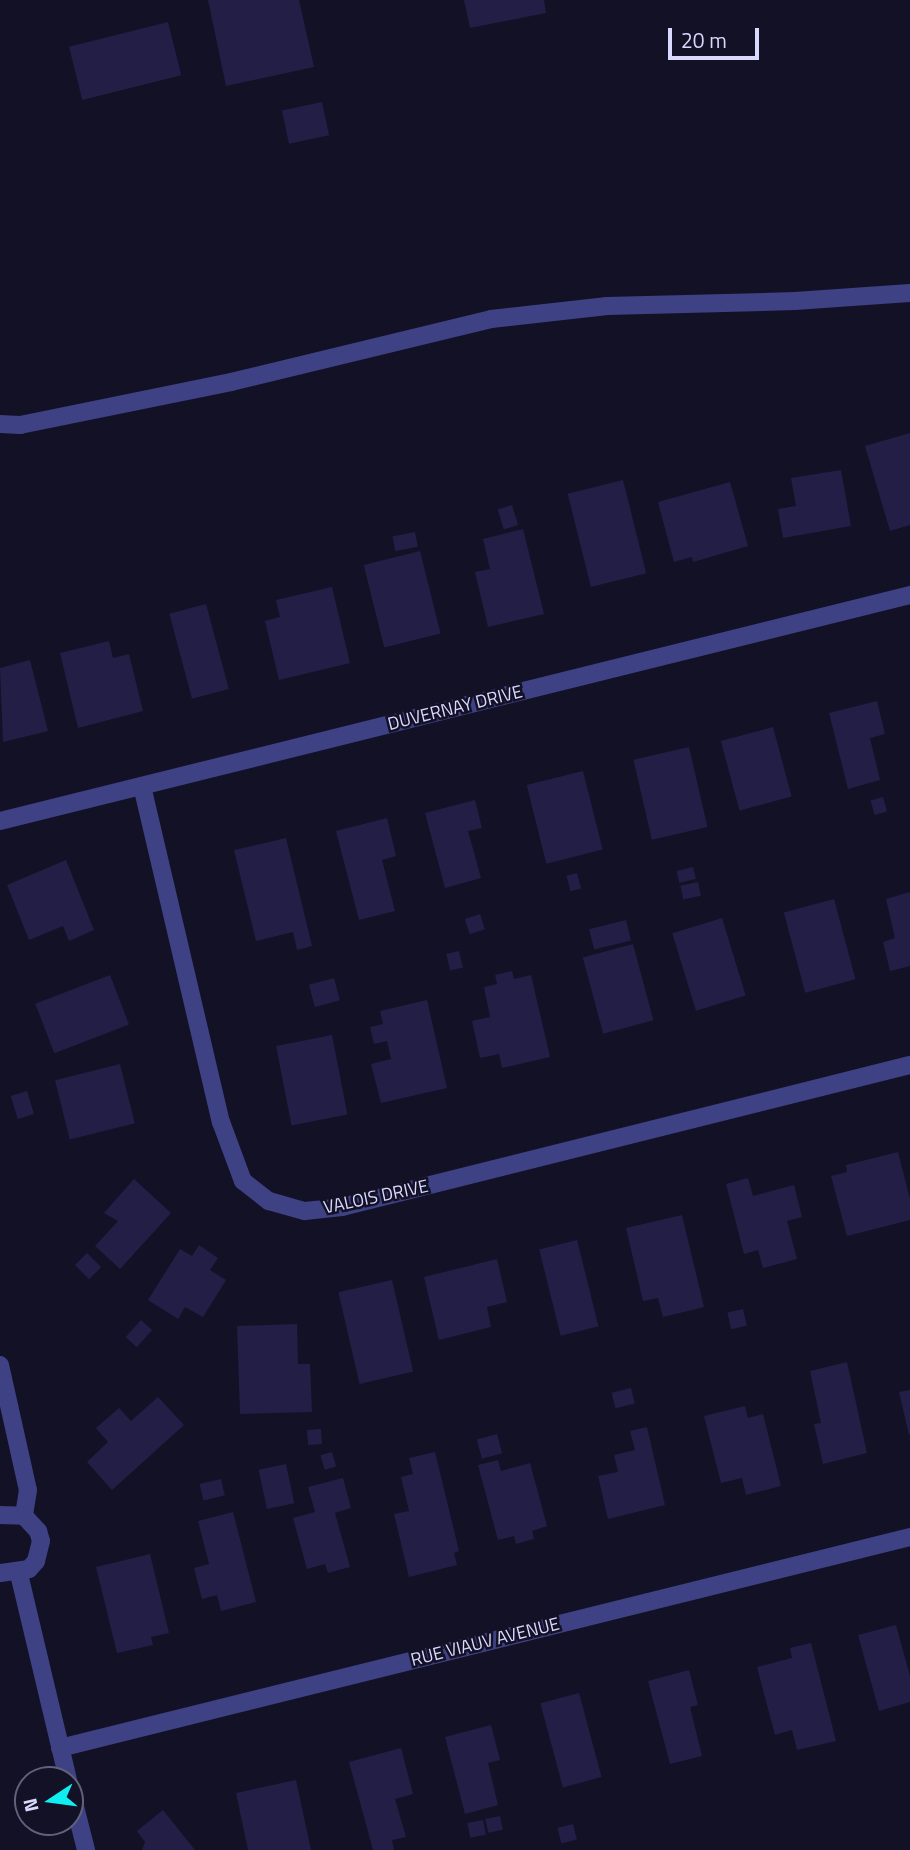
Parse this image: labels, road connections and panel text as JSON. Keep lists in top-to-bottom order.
{
  "streets": {
    "street": ["DUVERNAY DRIVE", "VALOIS DRIVE", "RUE VIAUV AVENUE"]
  },
  "crossings": [
    ["DUVERNAY DRIVE", "VALOIS DRIVE"]
  ],
  "scale_bar": "20 m",
  "north": "left"
}
